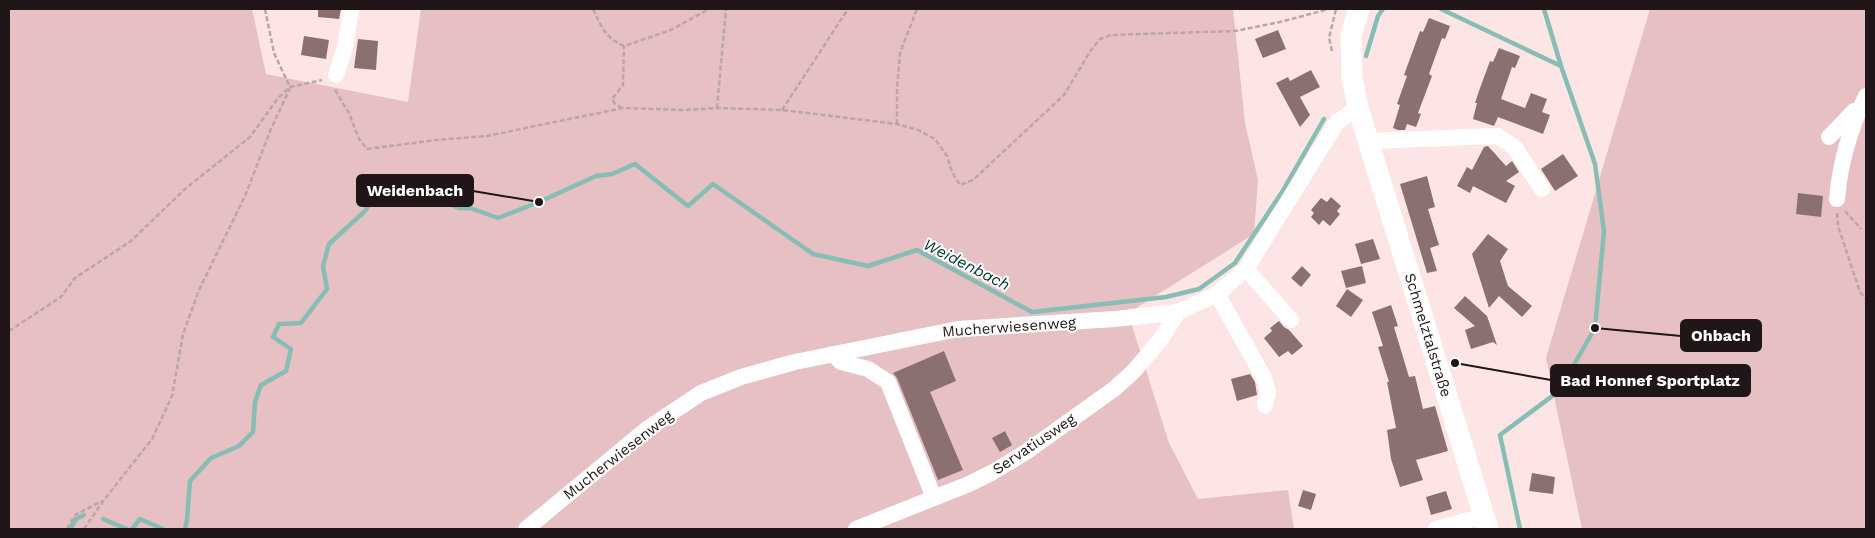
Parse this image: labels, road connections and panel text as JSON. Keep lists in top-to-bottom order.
{
  "streets": {
    "main road": ["Schmelztalstraße"],
    "street": ["Mucherwiesenweg", "Servatiusweg"]
  },
  "crossings": [
    ["Mucherwiesenweg", "Schmelztalstraße"],
    ["Mucherwiesenweg", "Servatiusweg"]
  ],
  "water": ["Weidenbach"],
  "places": ["Weidenbach", "Ohbach", "Bad Honnef Sportplatz"]
}
